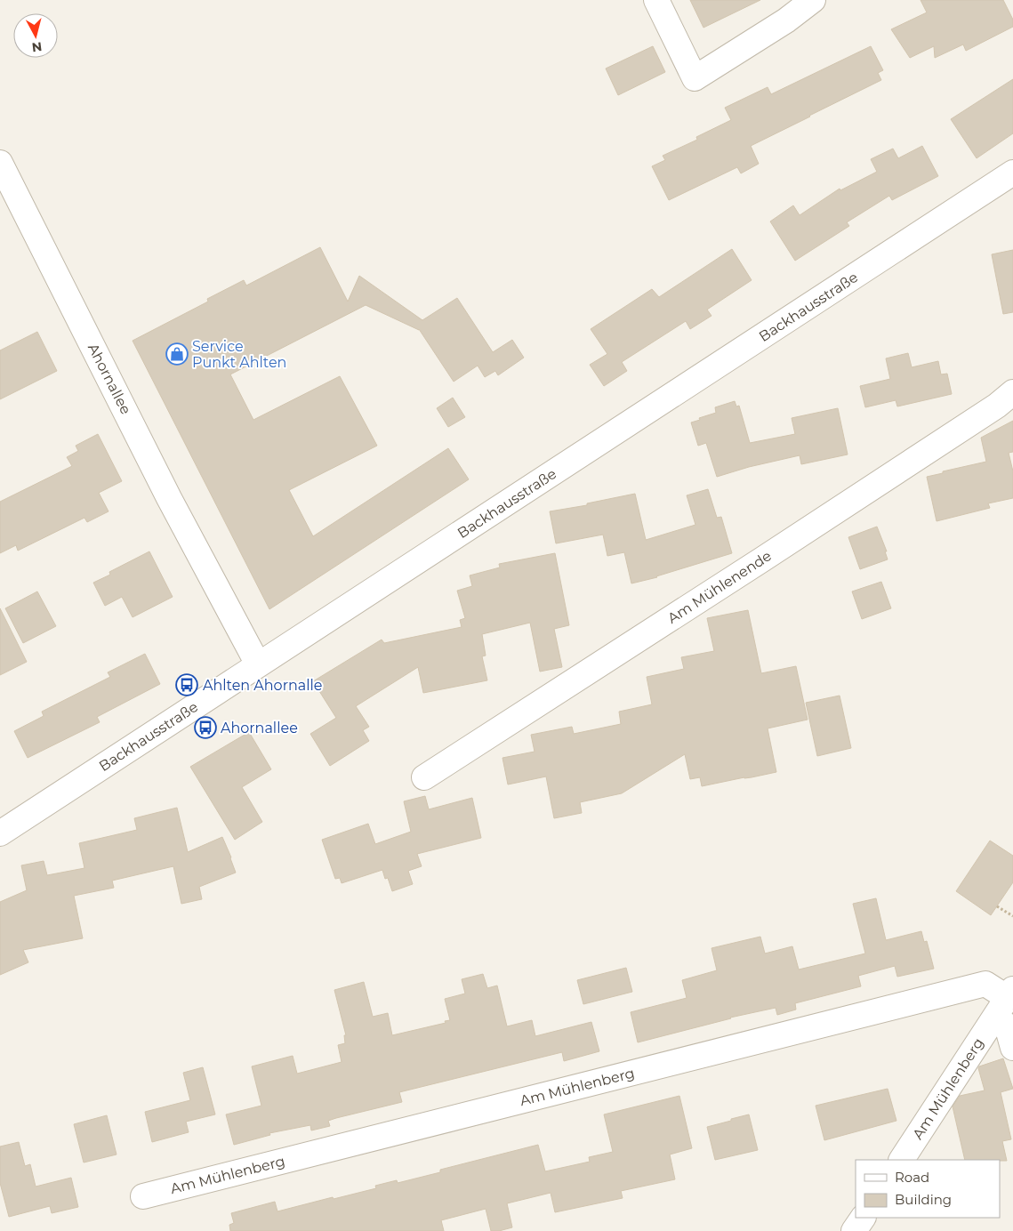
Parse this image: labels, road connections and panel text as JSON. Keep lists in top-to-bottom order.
{
  "streets": {
    "street": [
      "Backhausstraße",
      "Ahornallee",
      "Am Mühlenende",
      "Am Mühlenberg"
    ]
  },
  "crossings": [
    ["Backhausstraße", "Ahornallee"]
  ],
  "places": {
    "shop": ["Service Punkt Ahlten"],
    "bus stop": ["Ahlten Ahornalle", "Ahornallee"]
  },
  "legend": ["Road", "Building"],
  "north": "bottom"
}
